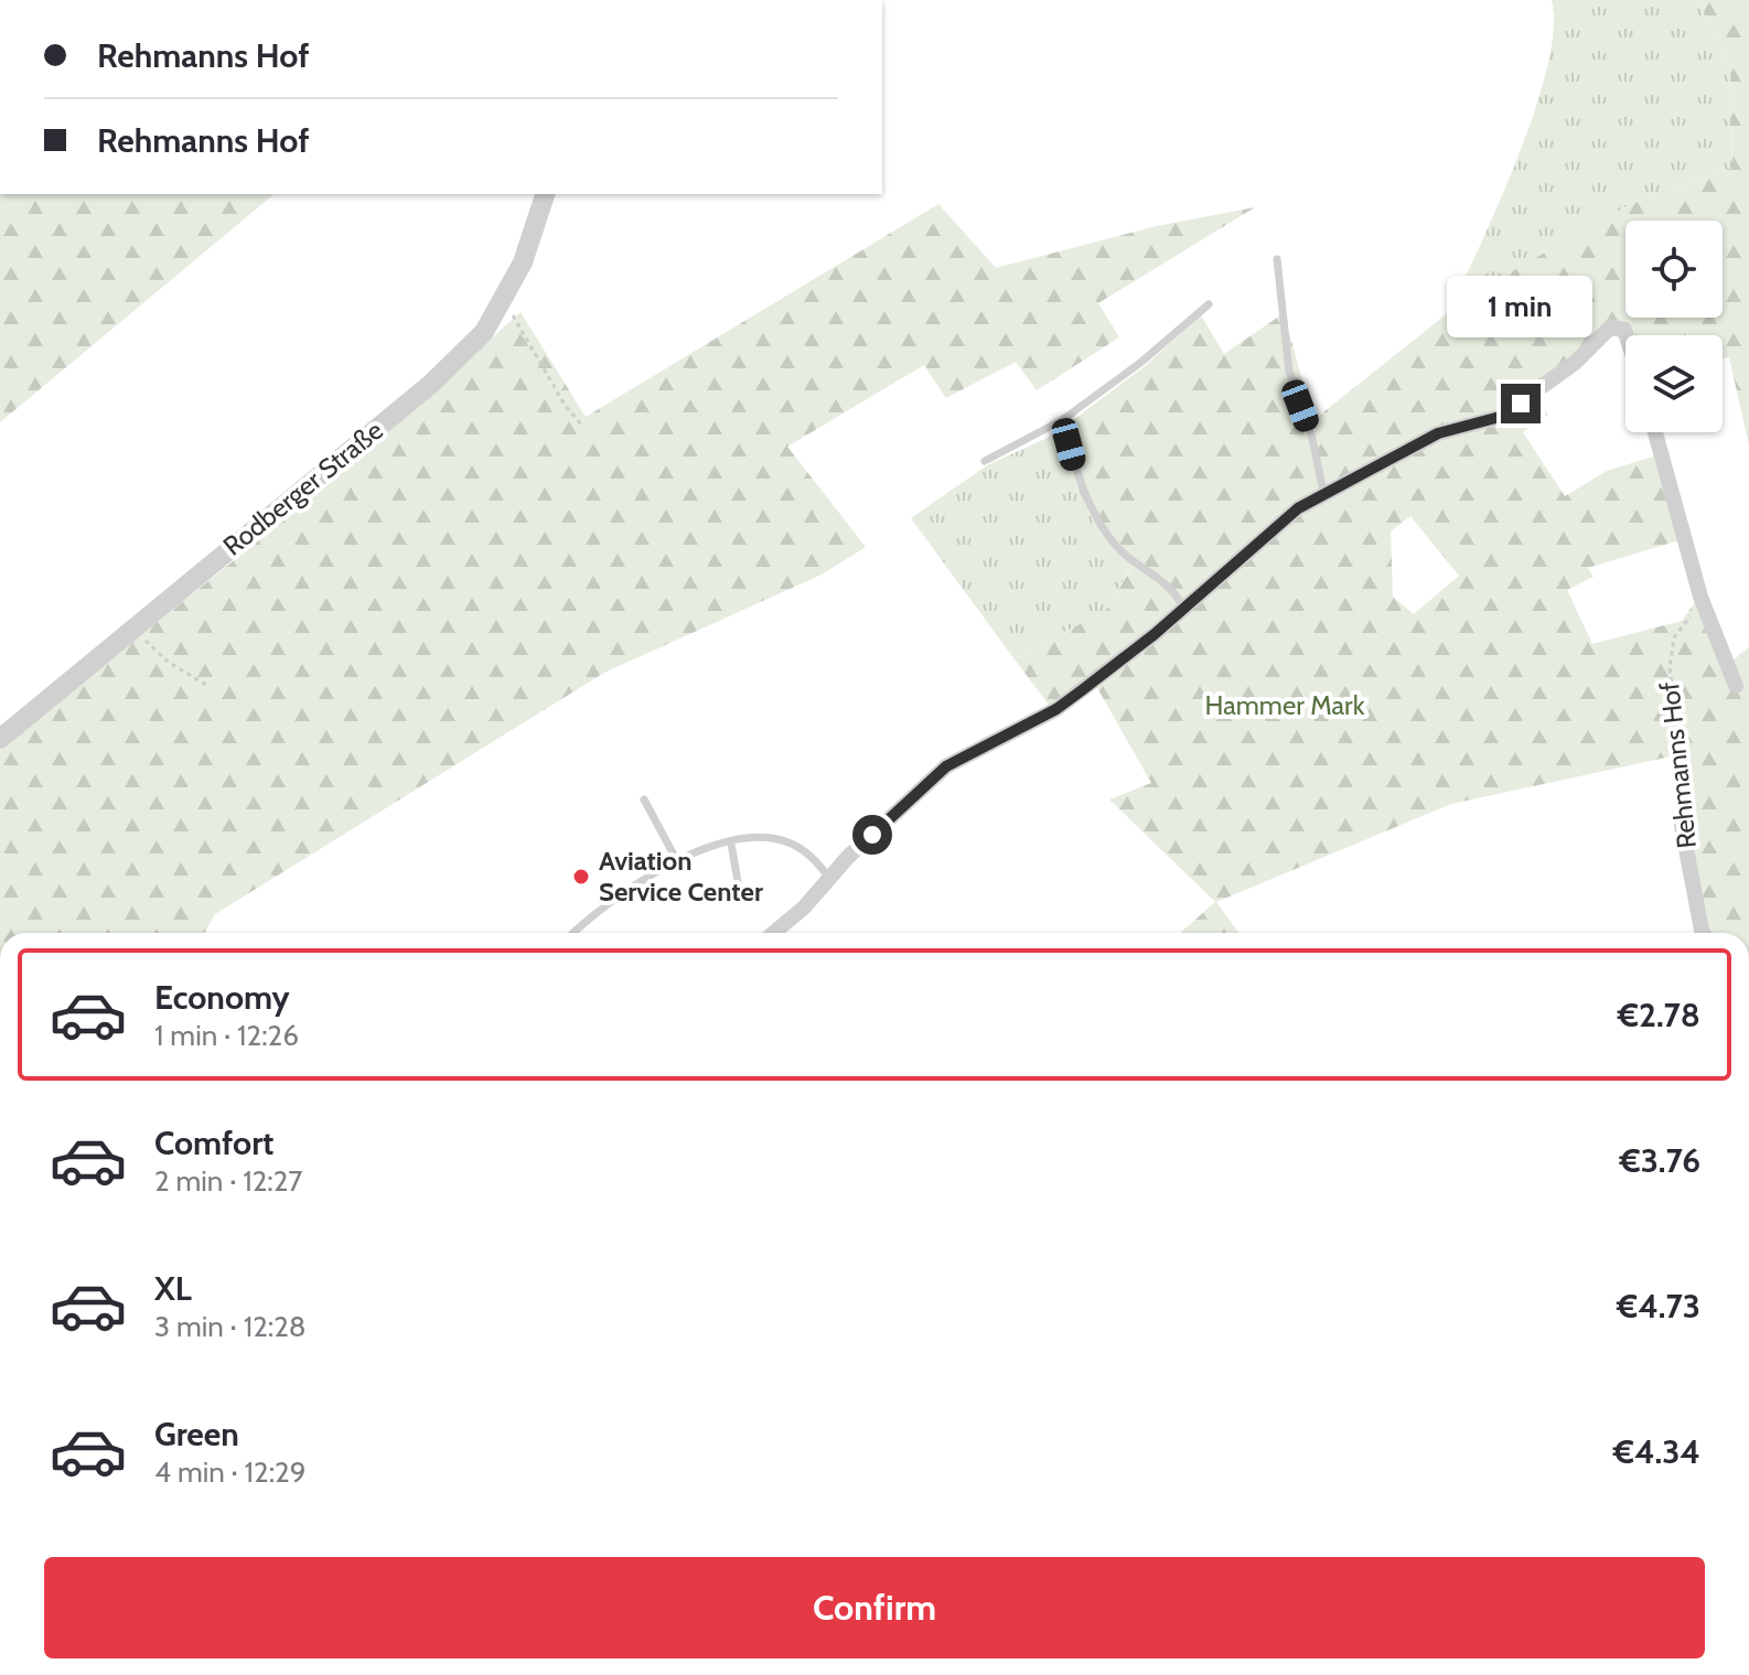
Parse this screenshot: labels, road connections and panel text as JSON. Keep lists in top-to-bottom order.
{
  "streets": {
    "street": ["Rodberger Straße", "Rehmanns Hof"]
  },
  "parks": ["Hammer Mark"],
  "places": ["Aviation Service Center"],
  "page": {
    "banner": ["Rehmanns Hof", "Rehmanns Hof"],
    "bubble": "1 min",
    "list": [
      {
        "name": "Economy",
        "note": "1 min · 12:26",
        "value": "€2.78"
      },
      {
        "name": "Comfort",
        "note": "2 min · 12:27",
        "value": "€3.76"
      },
      {
        "name": "XL",
        "note": "3 min · 12:28",
        "value": "€4.73"
      },
      {
        "name": "Green",
        "note": "4 min · 12:29",
        "value": "€4.34"
      }
    ],
    "buttons": "Confirm"
  }
}
